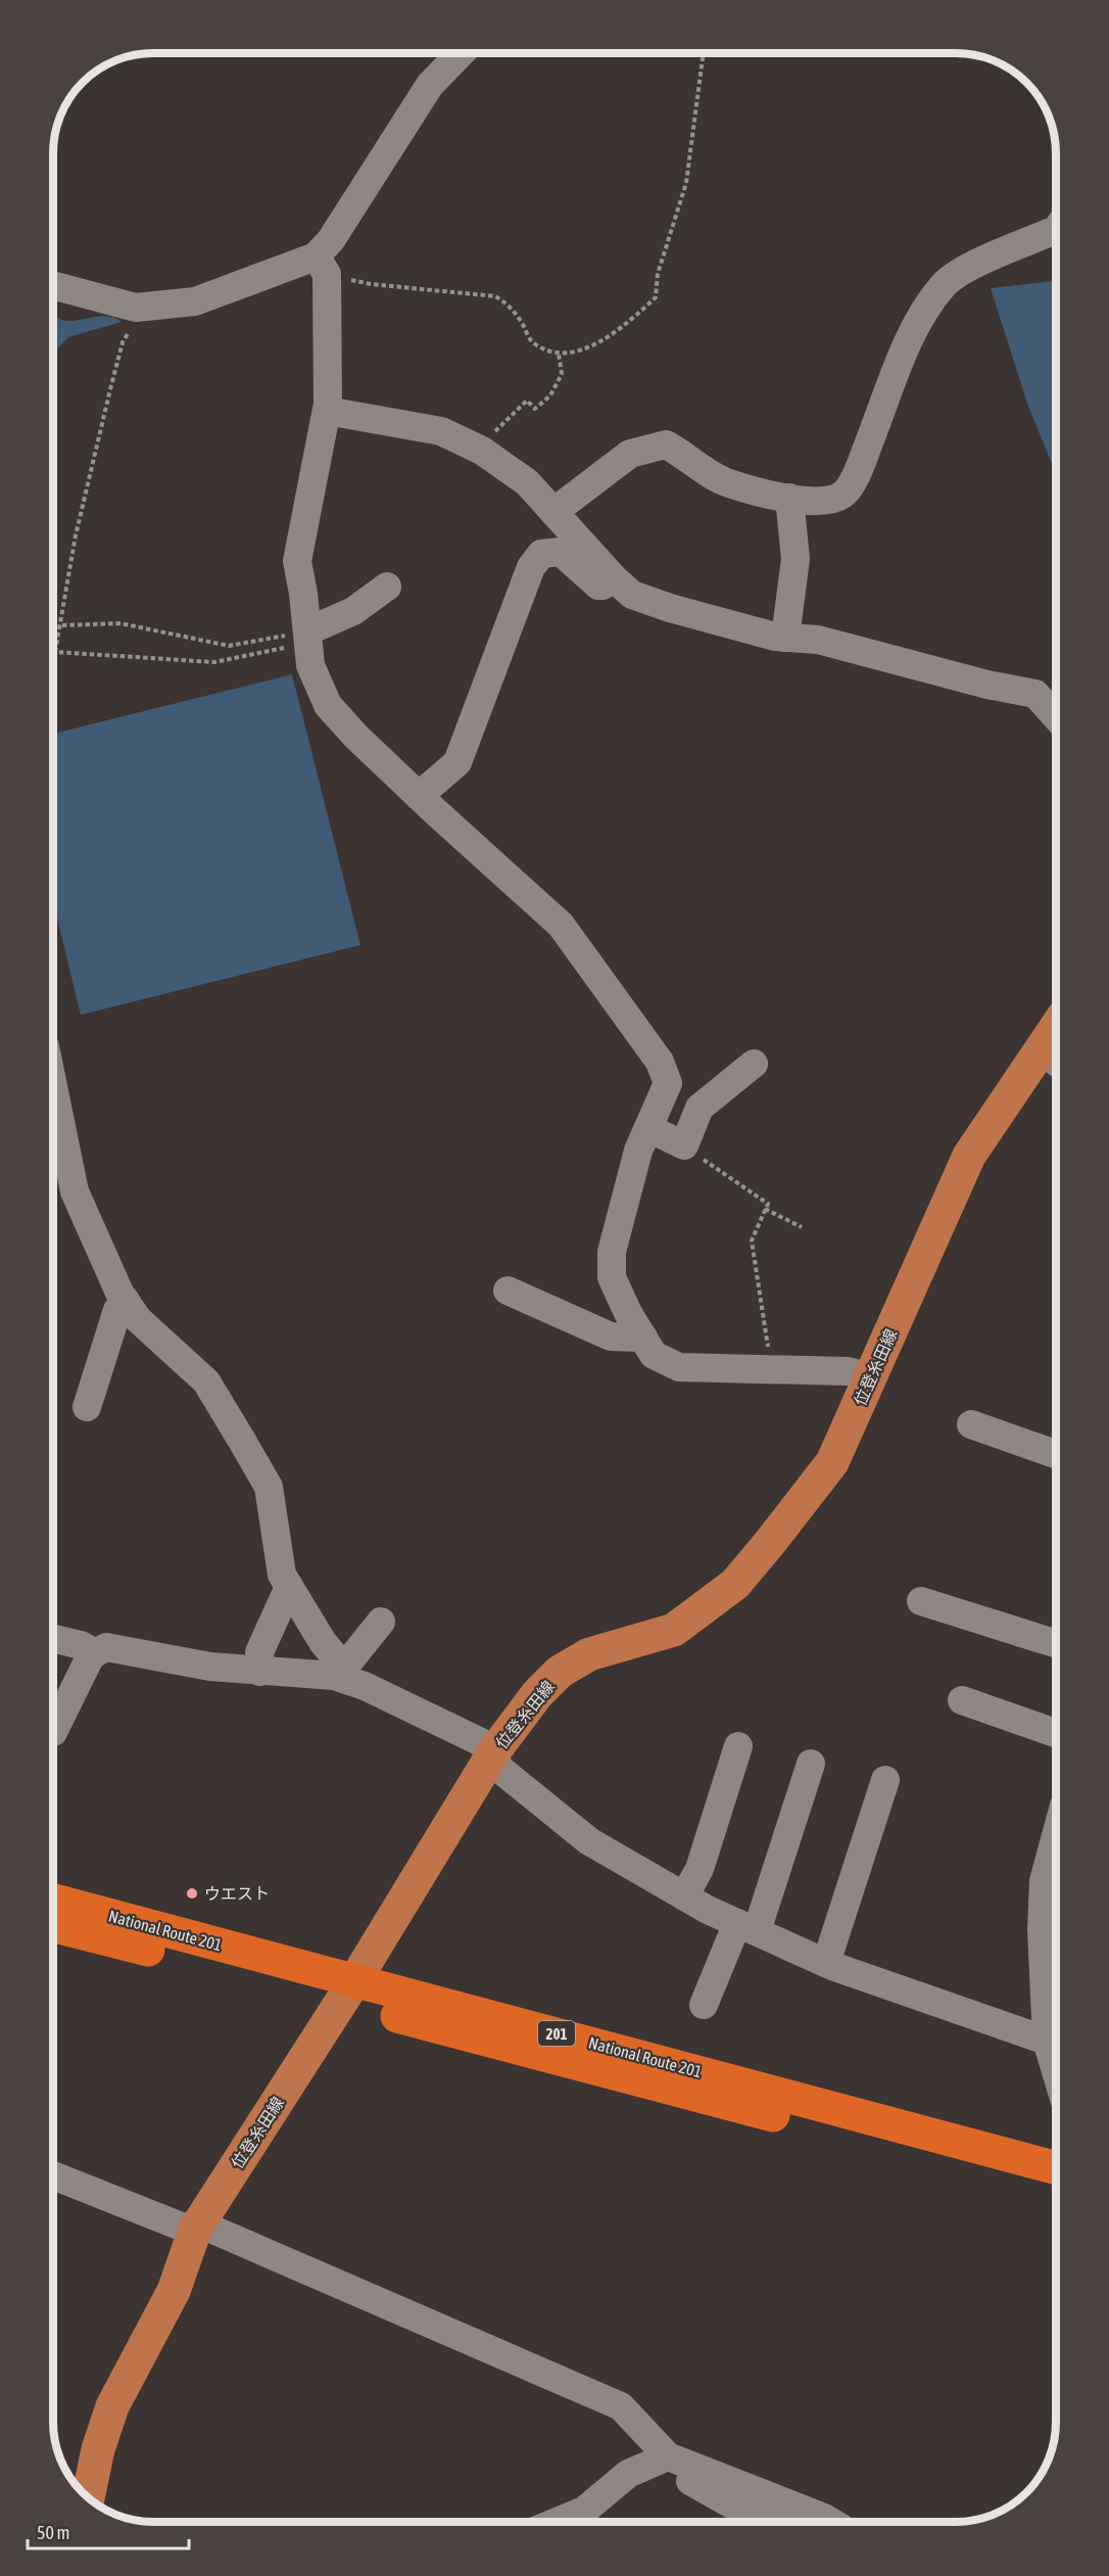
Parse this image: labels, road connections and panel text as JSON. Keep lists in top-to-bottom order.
{
  "streets": {
    "highway": ["National Route 201", "201"],
    "main road": ["位登糸田線"]
  },
  "crossings": [
    ["位登糸田線", "National Route 201"]
  ],
  "places": ["ウエスト"],
  "scale_bar": "50 m"
}
